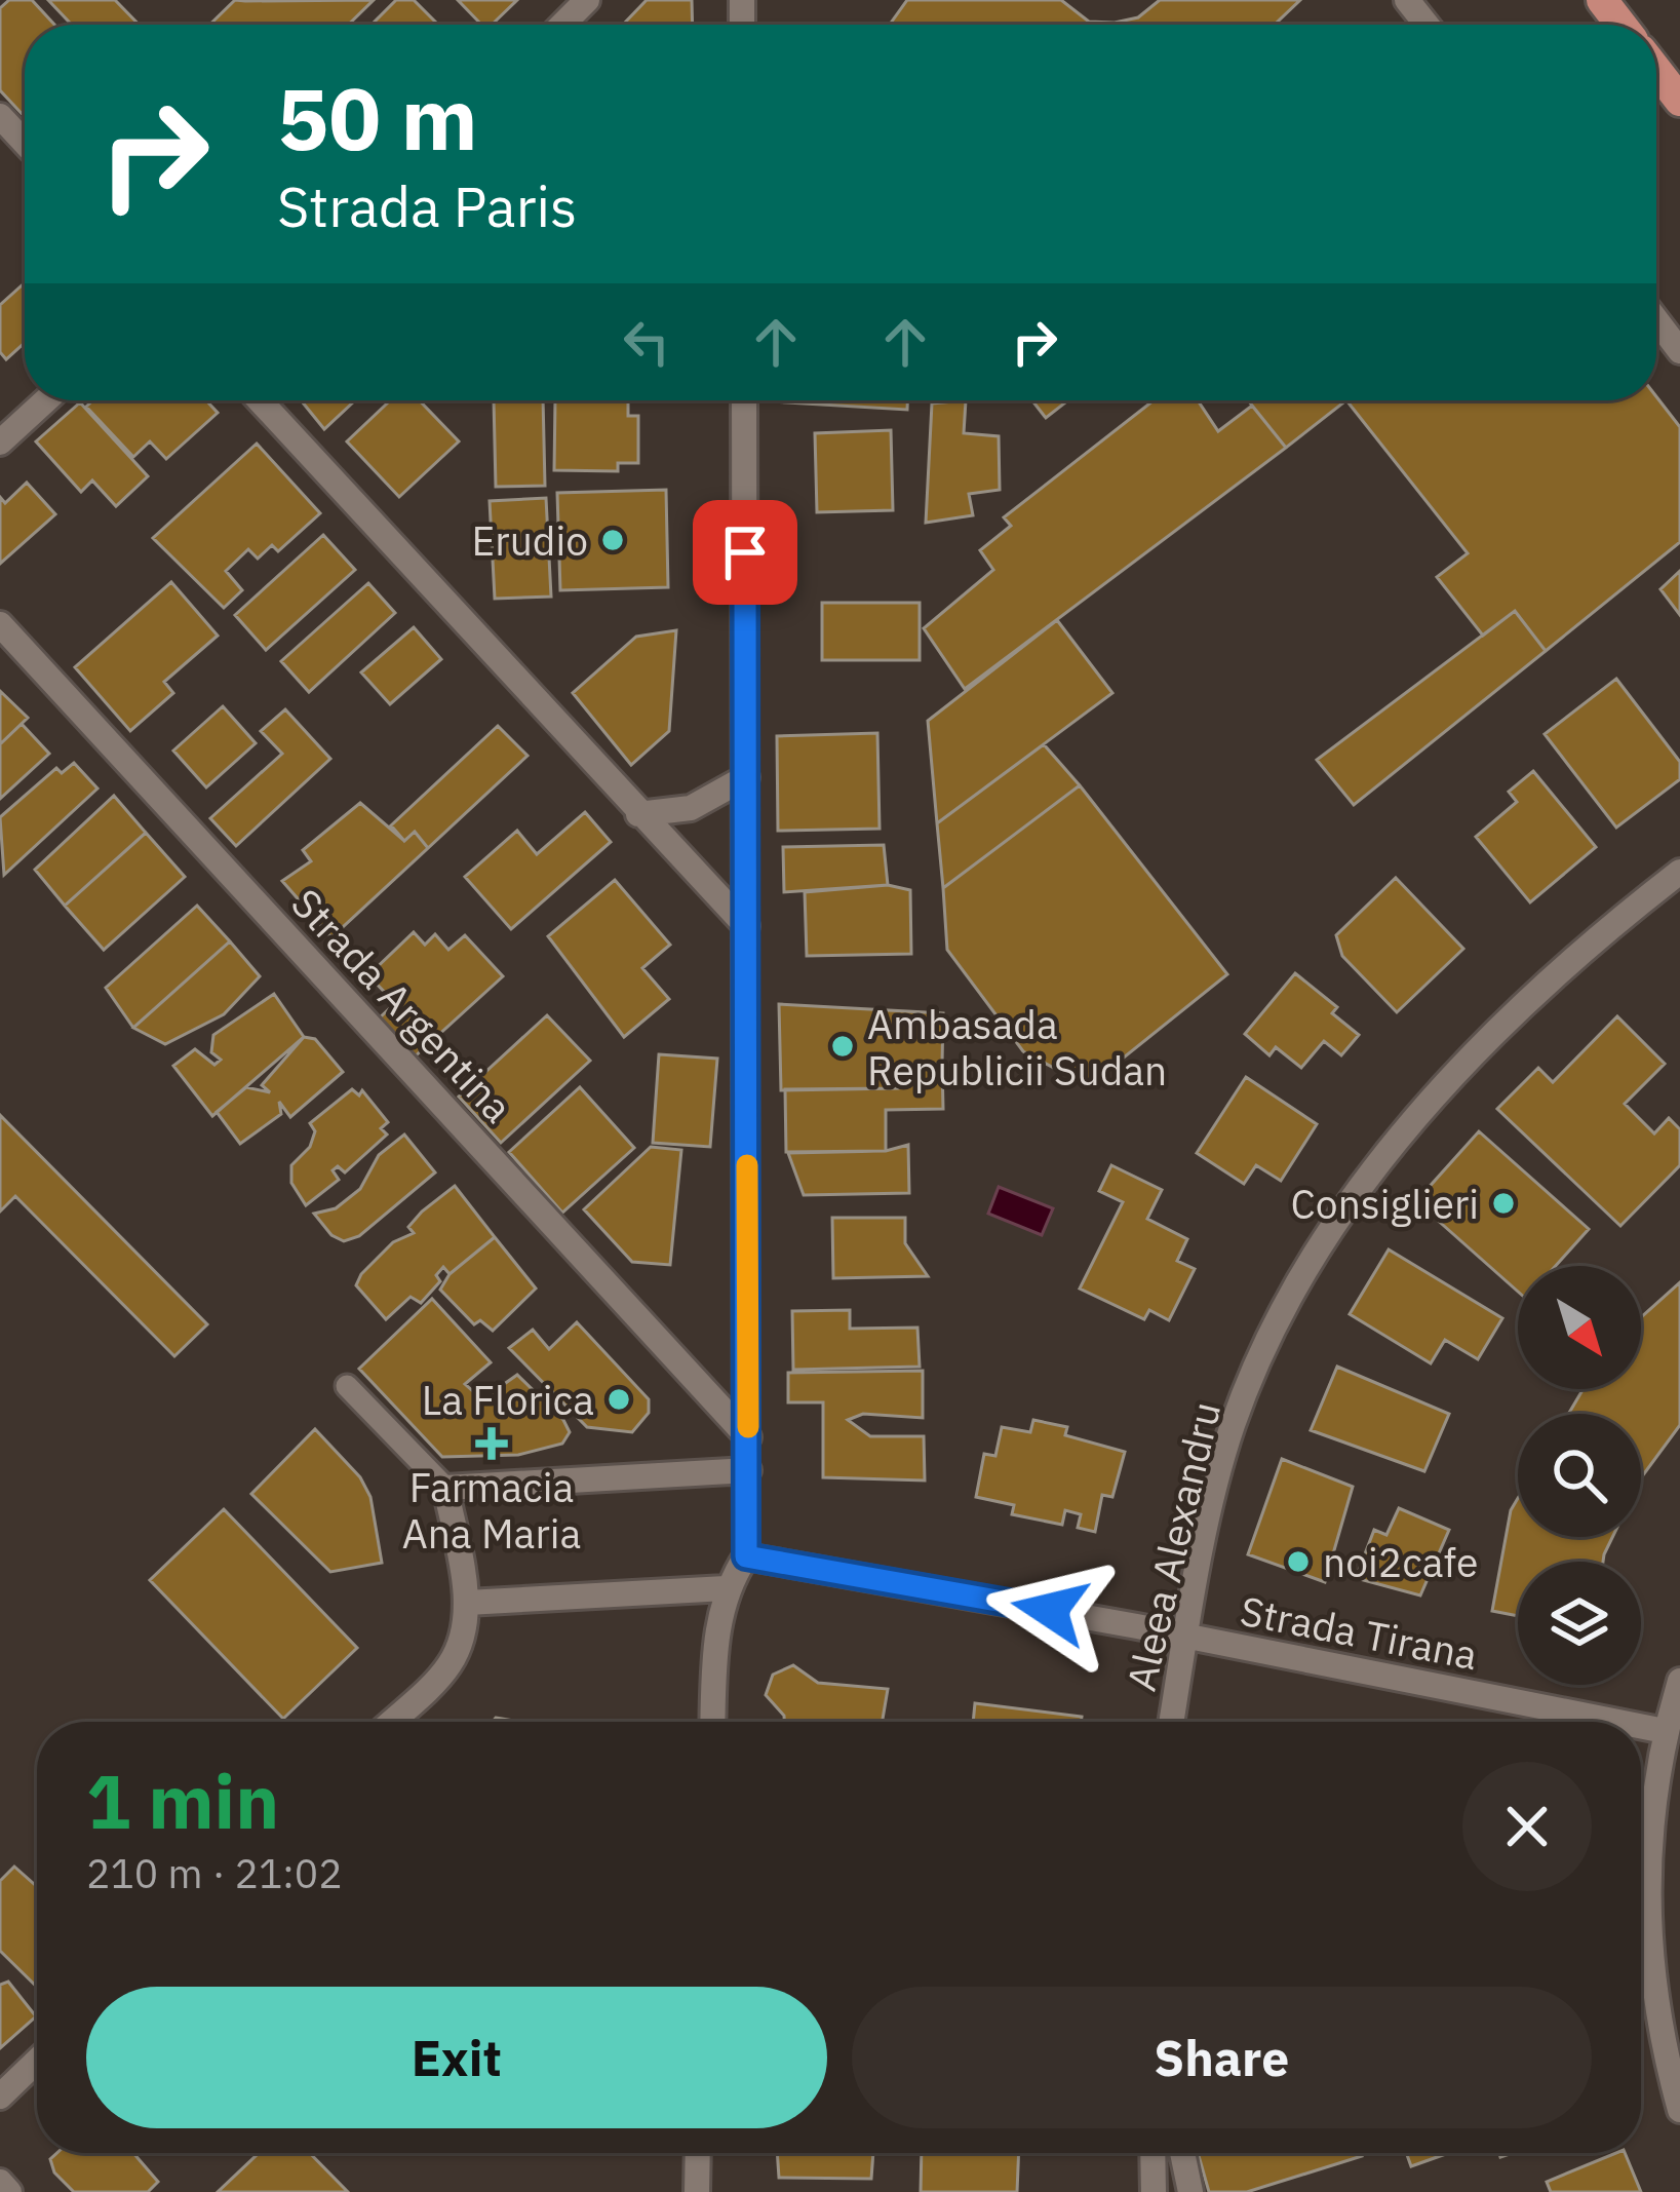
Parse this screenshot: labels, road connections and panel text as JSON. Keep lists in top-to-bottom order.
{
  "streets": {
    "street": ["Strada Argentina", "Aleea Alexandru", "Strada Tirana"]
  },
  "crossings": [
    ["Aleea Alexandru", "Strada Tirana"]
  ],
  "places": {
    "other": [
      "Erudio",
      "Ambasada Republicii Sudan",
      "Consiglieri",
      "La Florica",
      "noi2cafe"
    ],
    "health": ["Farmacia Ana Maria"]
  },
  "north": "bottom right",
  "page": {
    "turn": ["50 m", "Strada Paris"],
    "heading": ["1 min", "210 m · 21:02"],
    "buttons": ["Exit", "Share"]
  }
}
